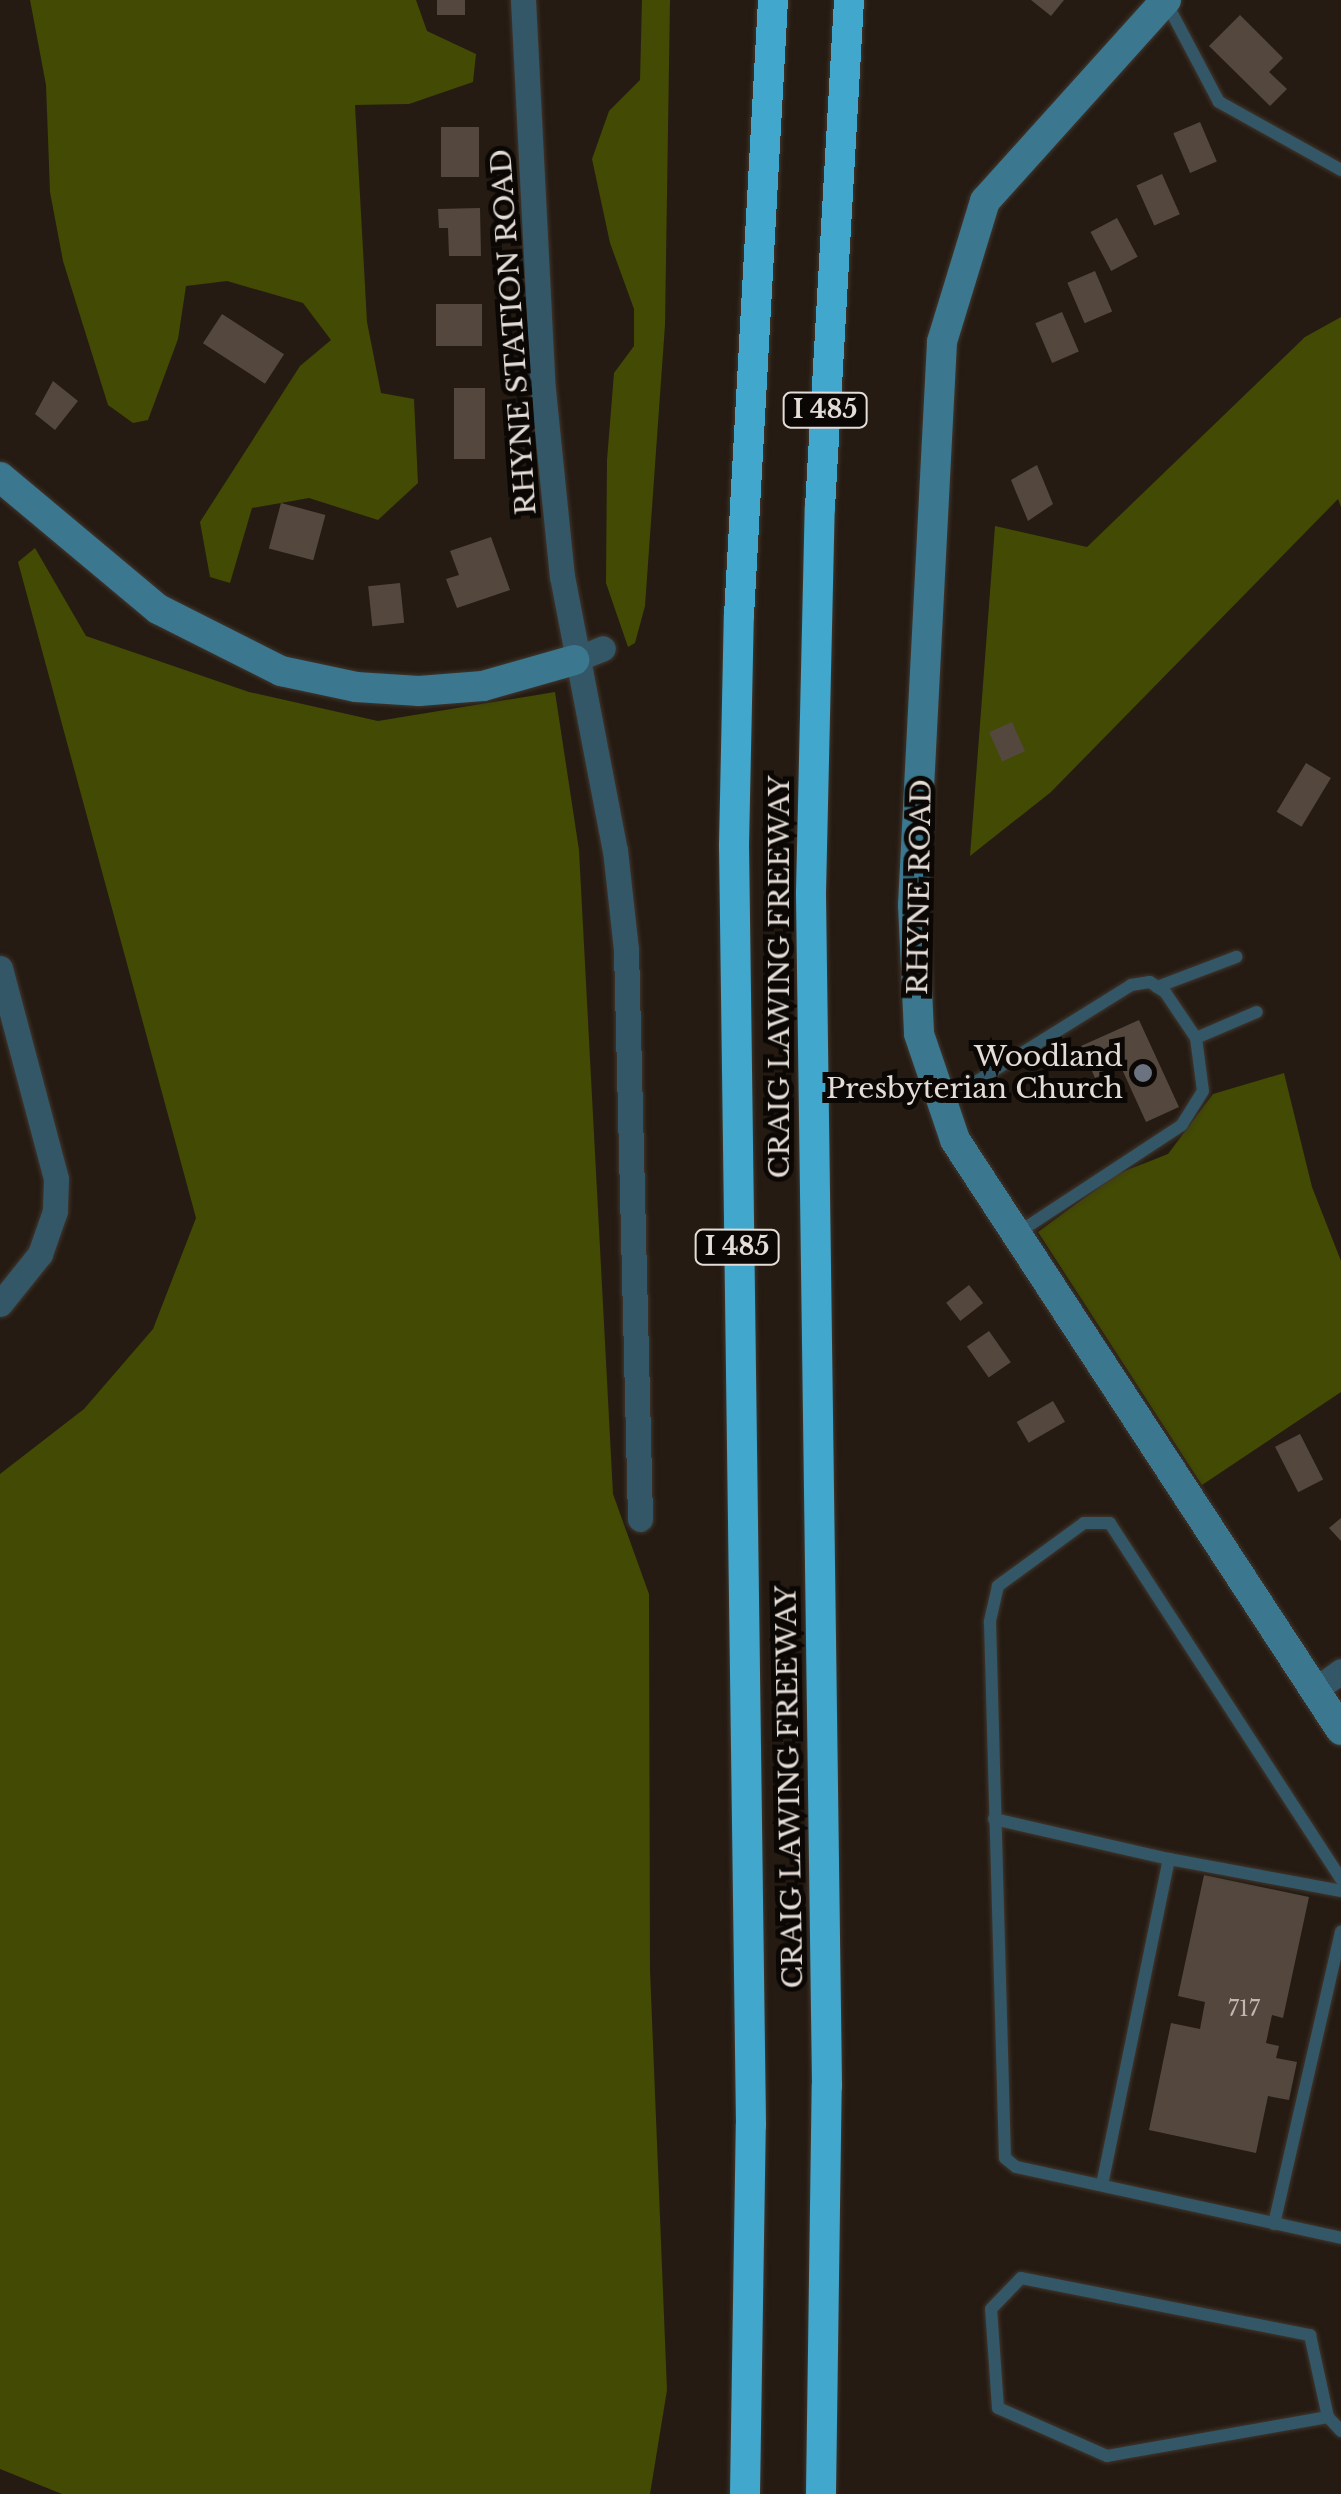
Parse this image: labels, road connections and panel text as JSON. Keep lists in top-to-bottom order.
{
  "streets": {
    "highway": ["I 485", "CRAIG LAWING FREEWAY"],
    "street": ["RHYNE STATION ROAD", "RHYNE ROAD"]
  },
  "places": ["Woodland Presbyterian Church"],
  "house_numbers": ["717"]
}
